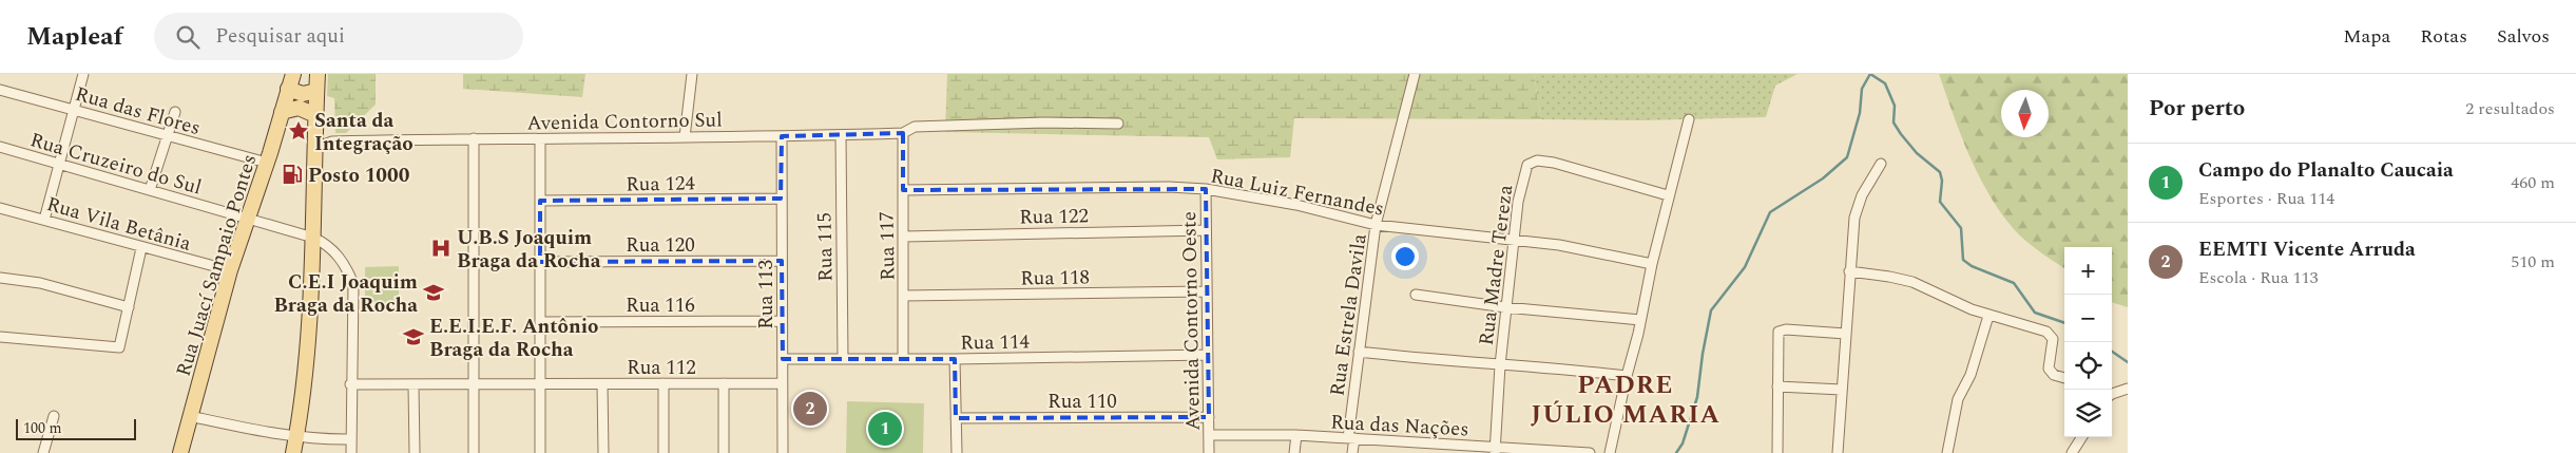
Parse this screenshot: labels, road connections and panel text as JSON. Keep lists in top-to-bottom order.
{
  "streets": {
    "main road": ["Rua Juací Sampaio Pontes"],
    "street": [
      "Rua das Flores",
      "Avenida Contorno Sul",
      "Rua Cruzeiro do Sul",
      "Rua 124",
      "Rua Luiz Fernandes",
      "Rua 122",
      "Rua Vila Betânia",
      "Rua 120",
      "Rua 117",
      "Rua 115",
      "Rua Madre Tereza",
      "Rua 118",
      "Rua 113",
      "Rua 116",
      "Rua Estrela Davila",
      "Avenida Contorno Oeste",
      "Rua 114",
      "Rua 112",
      "Rua 110",
      "Rua das Nações"
    ]
  },
  "crossings": [
    ["Rua das Flores", "Rua Juací Sampaio Pontes"],
    ["Avenida Contorno Sul", "Rua 117"],
    ["Avenida Contorno Sul", "Rua 115"],
    ["Avenida Contorno Sul", "Rua 113"],
    ["Rua Cruzeiro do Sul", "Rua Juací Sampaio Pontes"],
    ["Rua Cruzeiro do Sul", "Rua 112"],
    ["Rua 124", "Rua 113"],
    ["Rua Luiz Fernandes", "Rua 117"],
    ["Rua Luiz Fernandes", "Rua Madre Tereza"],
    ["Rua Luiz Fernandes", "Rua Estrela Davila"],
    ["Rua Luiz Fernandes", "Avenida Contorno Oeste"],
    ["Rua 122", "Rua 117"],
    ["Rua 122", "Avenida Contorno Oeste"],
    ["Rua Vila Betânia", "Rua Juací Sampaio Pontes"],
    ["Rua 120", "Rua 113"],
    ["Rua 117", "Rua 118"],
    ["Rua 117", "Rua 114"],
    ["Rua 115", "Rua 114"],
    ["Rua Madre Tereza", "Rua das Nações"],
    ["Rua 118", "Avenida Contorno Oeste"],
    ["Rua 113", "Rua 116"],
    ["Rua 113", "Rua 114"],
    ["Rua 113", "Rua 112"],
    ["Rua Estrela Davila", "Rua das Nações"],
    ["Avenida Contorno Oeste", "Rua 114"],
    ["Avenida Contorno Oeste", "Rua 110"],
    ["Avenida Contorno Oeste", "Rua das Nações"]
  ],
  "districts": ["PADRE JÚLIO MARIA"],
  "places": {
    "place": ["Santa da Integração"],
    "fuel station": ["Posto 1000"],
    "hospital": ["U.B.S Joaquim Braga da Rocha"],
    "school or university": ["C.E.I Joaquim Braga da Rocha", "E.E.I.E.F. Antônio Braga da Rocha"]
  },
  "scale_bar": "100 m",
  "north": "bottom",
  "page": {
    "header": "Mapleaf",
    "search": "Pesquisar aqui",
    "nav": ["Mapa", "Rotas", "Salvos"],
    "heading": ["Por perto", "2 resultados"],
    "list": [
      {
        "mark": "1",
        "name": "Campo do Planalto Caucaia",
        "note": "Esportes · Rua 114",
        "value": "460 m"
      },
      {
        "mark": "2",
        "name": "EEMTI Vicente Arruda",
        "note": "Escola · Rua 113",
        "value": "510 m"
      }
    ],
    "map_buttons": ["+", "−"],
    "pins": ["2", "1"],
    "scale": "100 m"
  }
}
